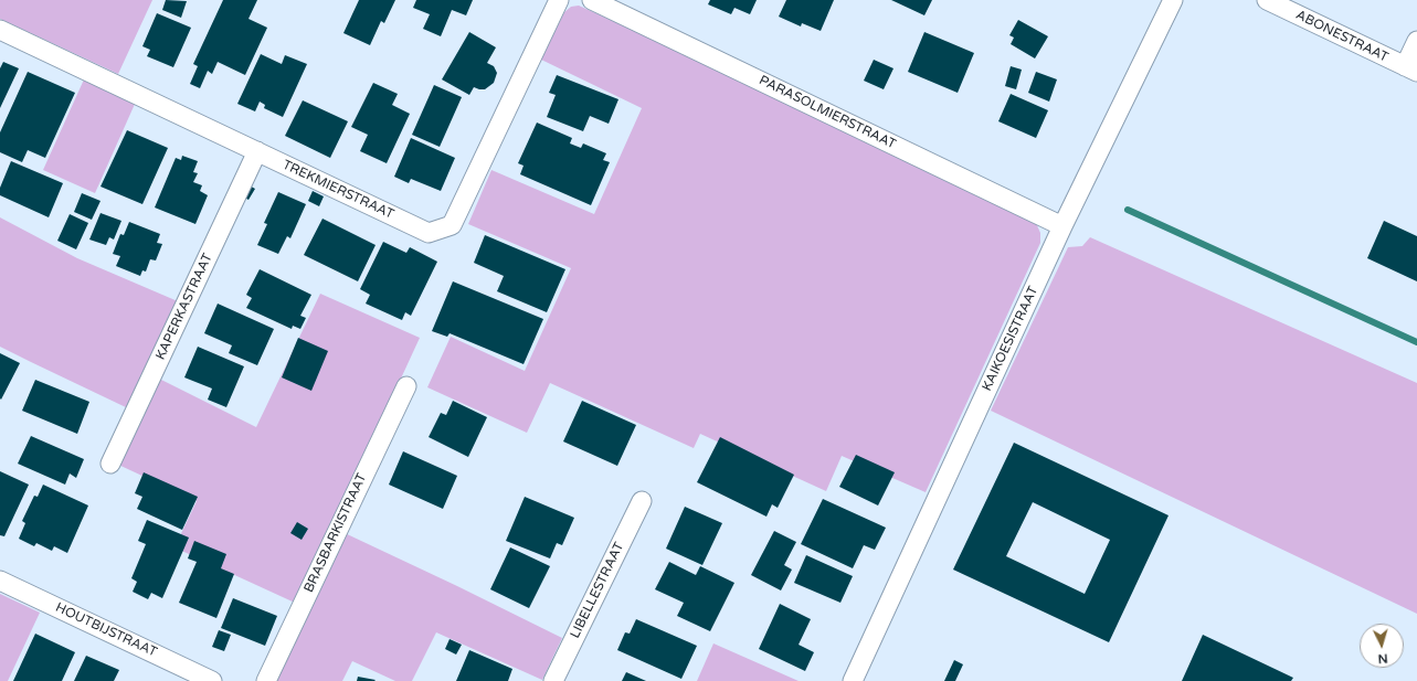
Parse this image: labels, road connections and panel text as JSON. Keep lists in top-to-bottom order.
{
  "streets": {
    "street": [
      "ABONESTRAAT",
      "PARASOLMIERSTRAAT",
      "TREKMIERSTRAAT",
      "KAPERKASTRAAT",
      "KAIKOESISTRAAT",
      "BRASBARKISTRAAT",
      "LIBELLESTRAAT",
      "HOUTBIJSTRAAT"
    ]
  },
  "crossings": [
    ["PARASOLMIERSTRAAT", "KAIKOESISTRAAT"],
    ["TREKMIERSTRAAT", "KAPERKASTRAAT"]
  ],
  "north": "bottom"
}
